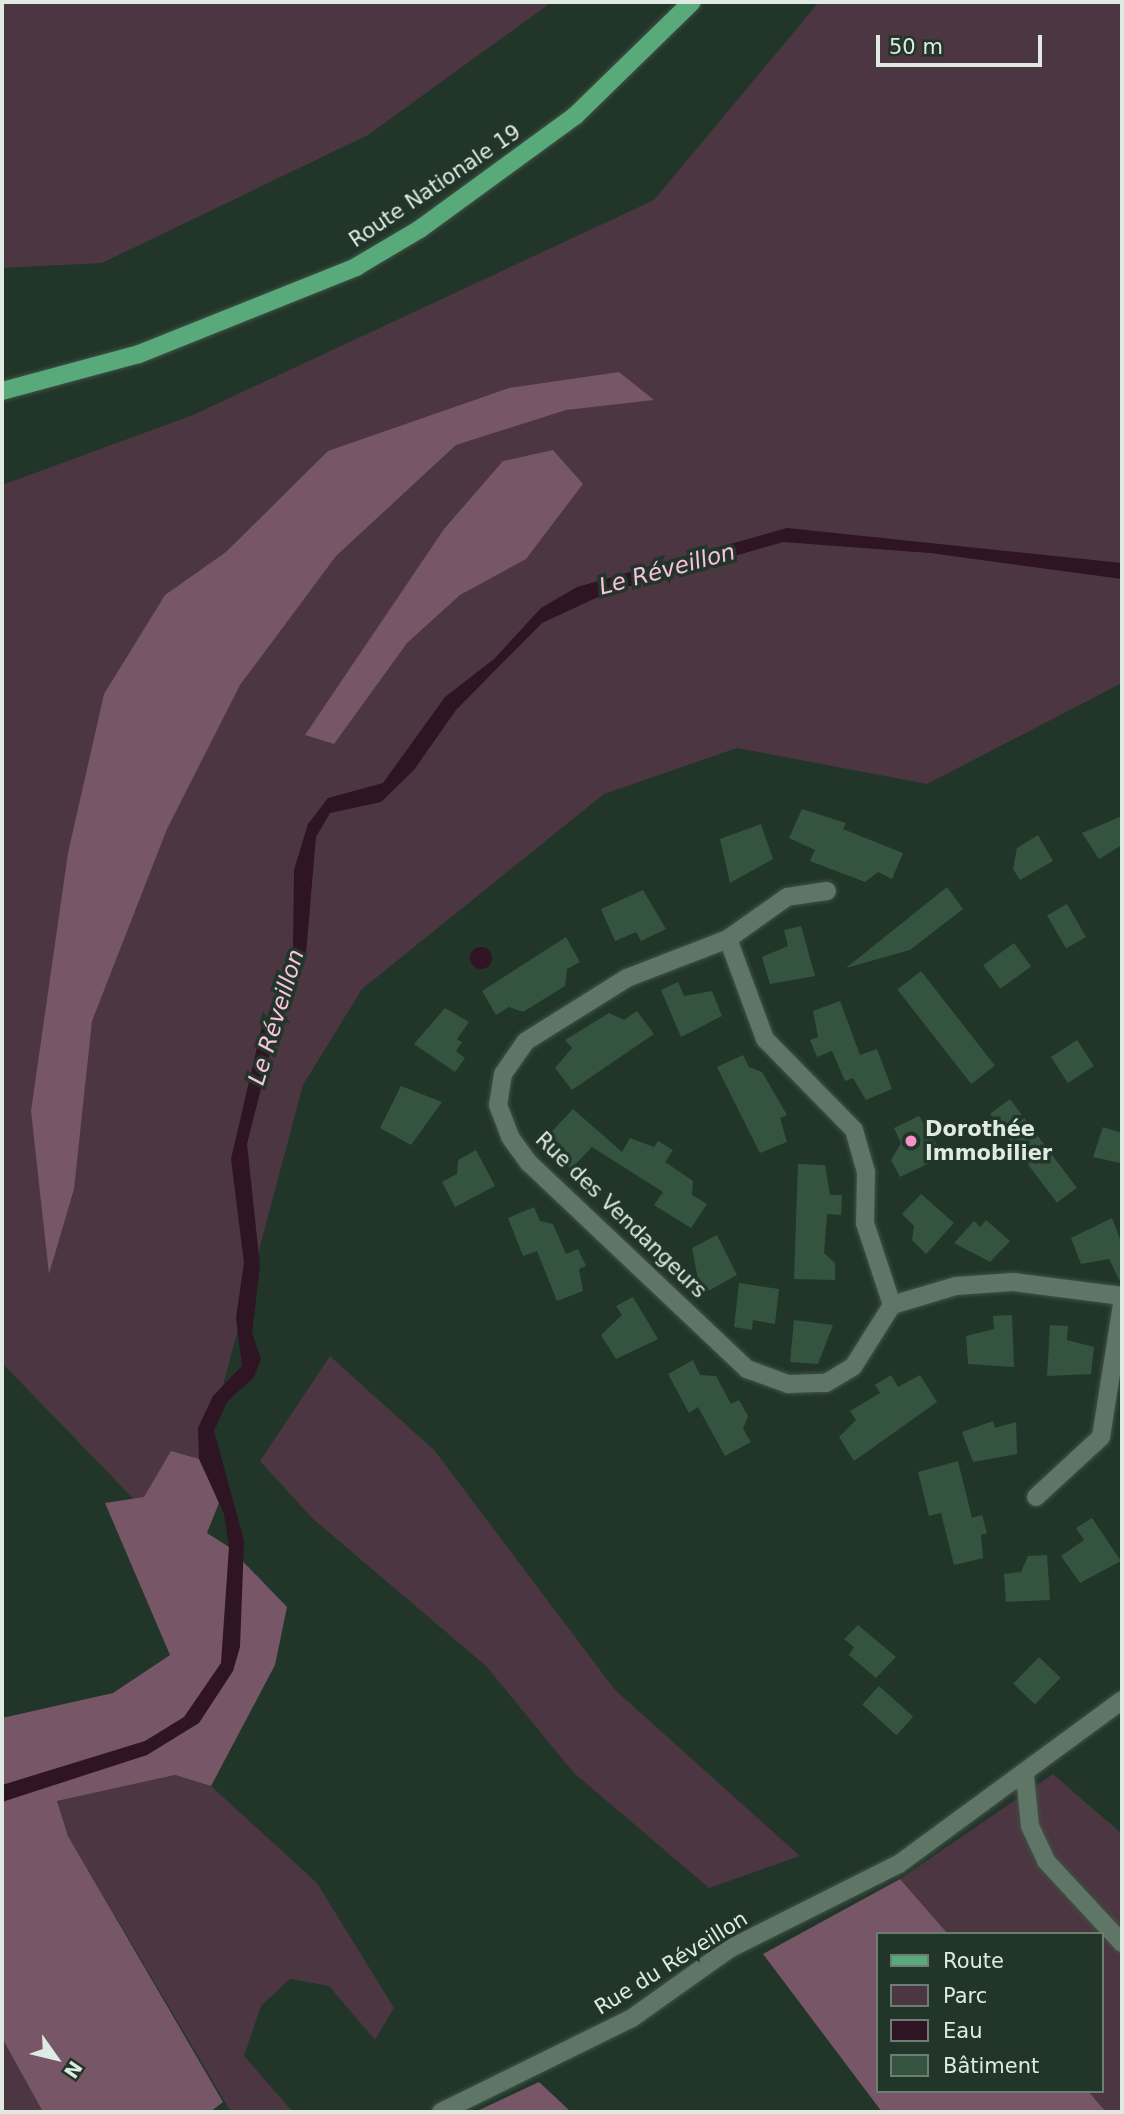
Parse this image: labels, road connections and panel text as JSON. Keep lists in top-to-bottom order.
{
  "streets": {
    "main road": ["Route Nationale 19"],
    "street": ["Rue des Vendangeurs", "Rue du Réveillon"]
  },
  "water": ["Le Réveillon"],
  "places": ["Dorothée Immobilier"],
  "legend": [
    "Route",
    "Parc",
    "Eau",
    "Bâtiment"
  ],
  "scale_bar": "50 m",
  "north": "bottom right"
}
